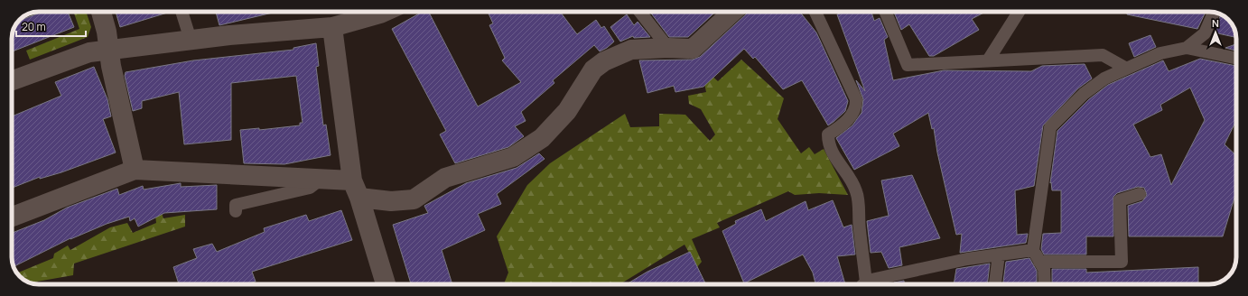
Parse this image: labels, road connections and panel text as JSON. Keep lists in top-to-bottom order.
{
  "scale_bar": "20 m",
  "north": "top"
}
